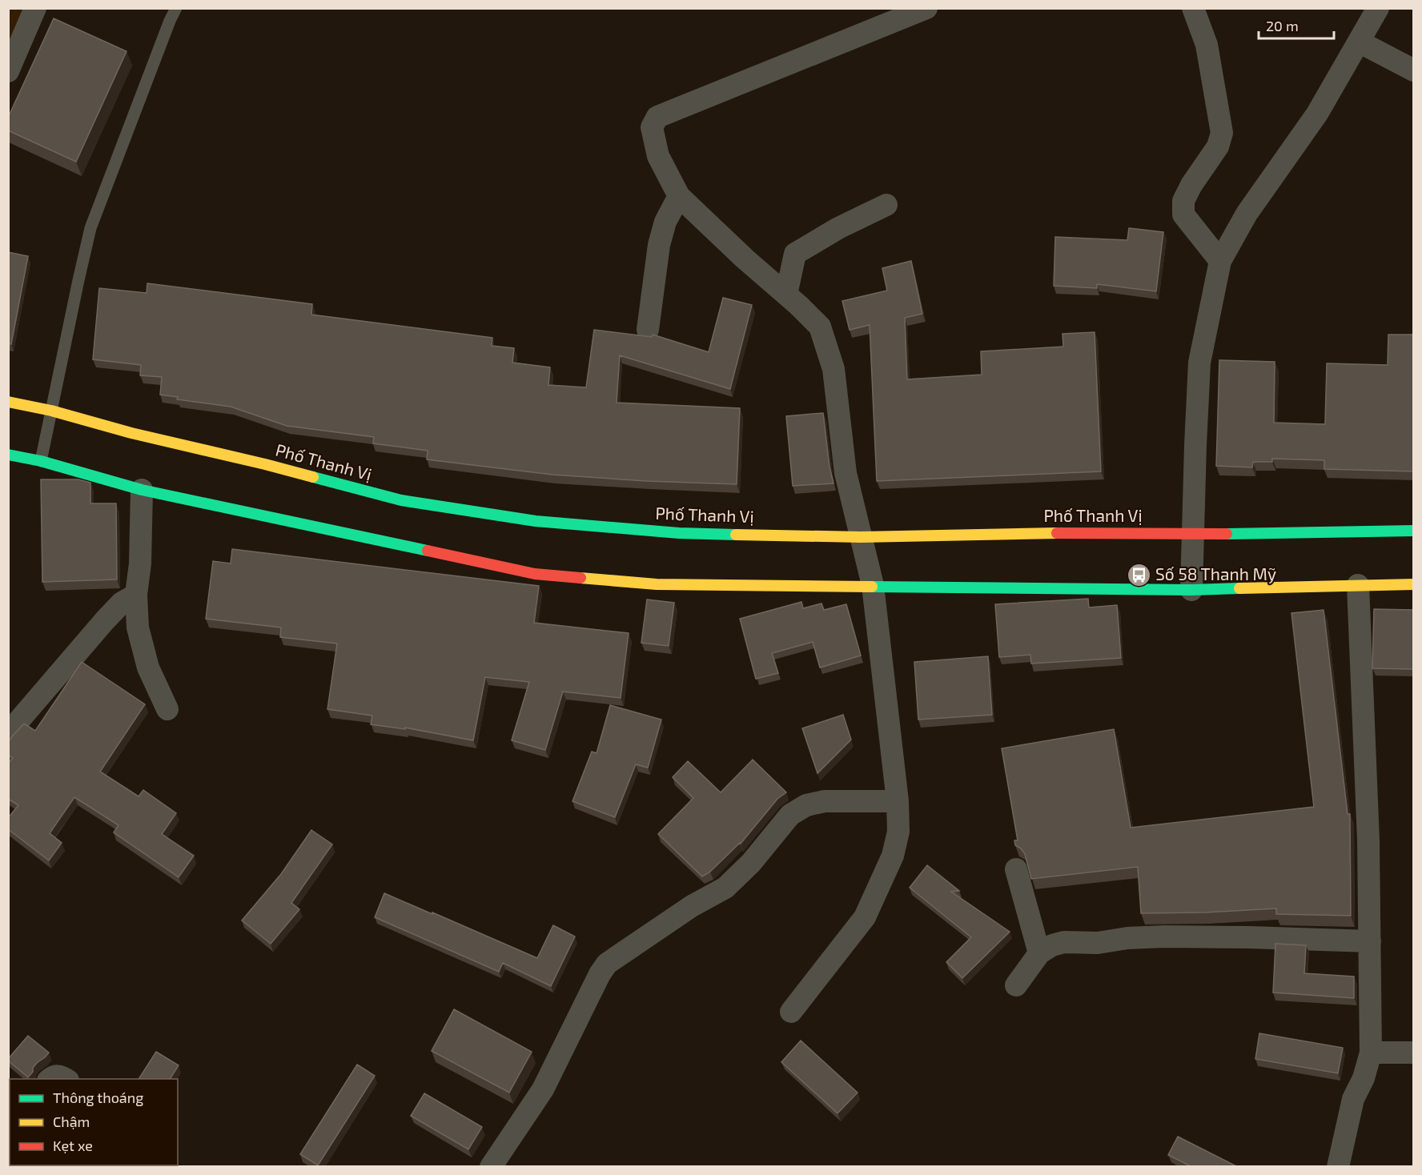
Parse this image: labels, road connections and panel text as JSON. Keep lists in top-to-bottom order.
{
  "streets": {
    "main road": ["Phố Thanh Vị"]
  },
  "places": {
    "bus stop": ["Số 58 Thanh Mỹ"]
  },
  "legend": ["Thông thoáng", "Chậm", "Kẹt xe"],
  "scale_bar": "20 m"
}
